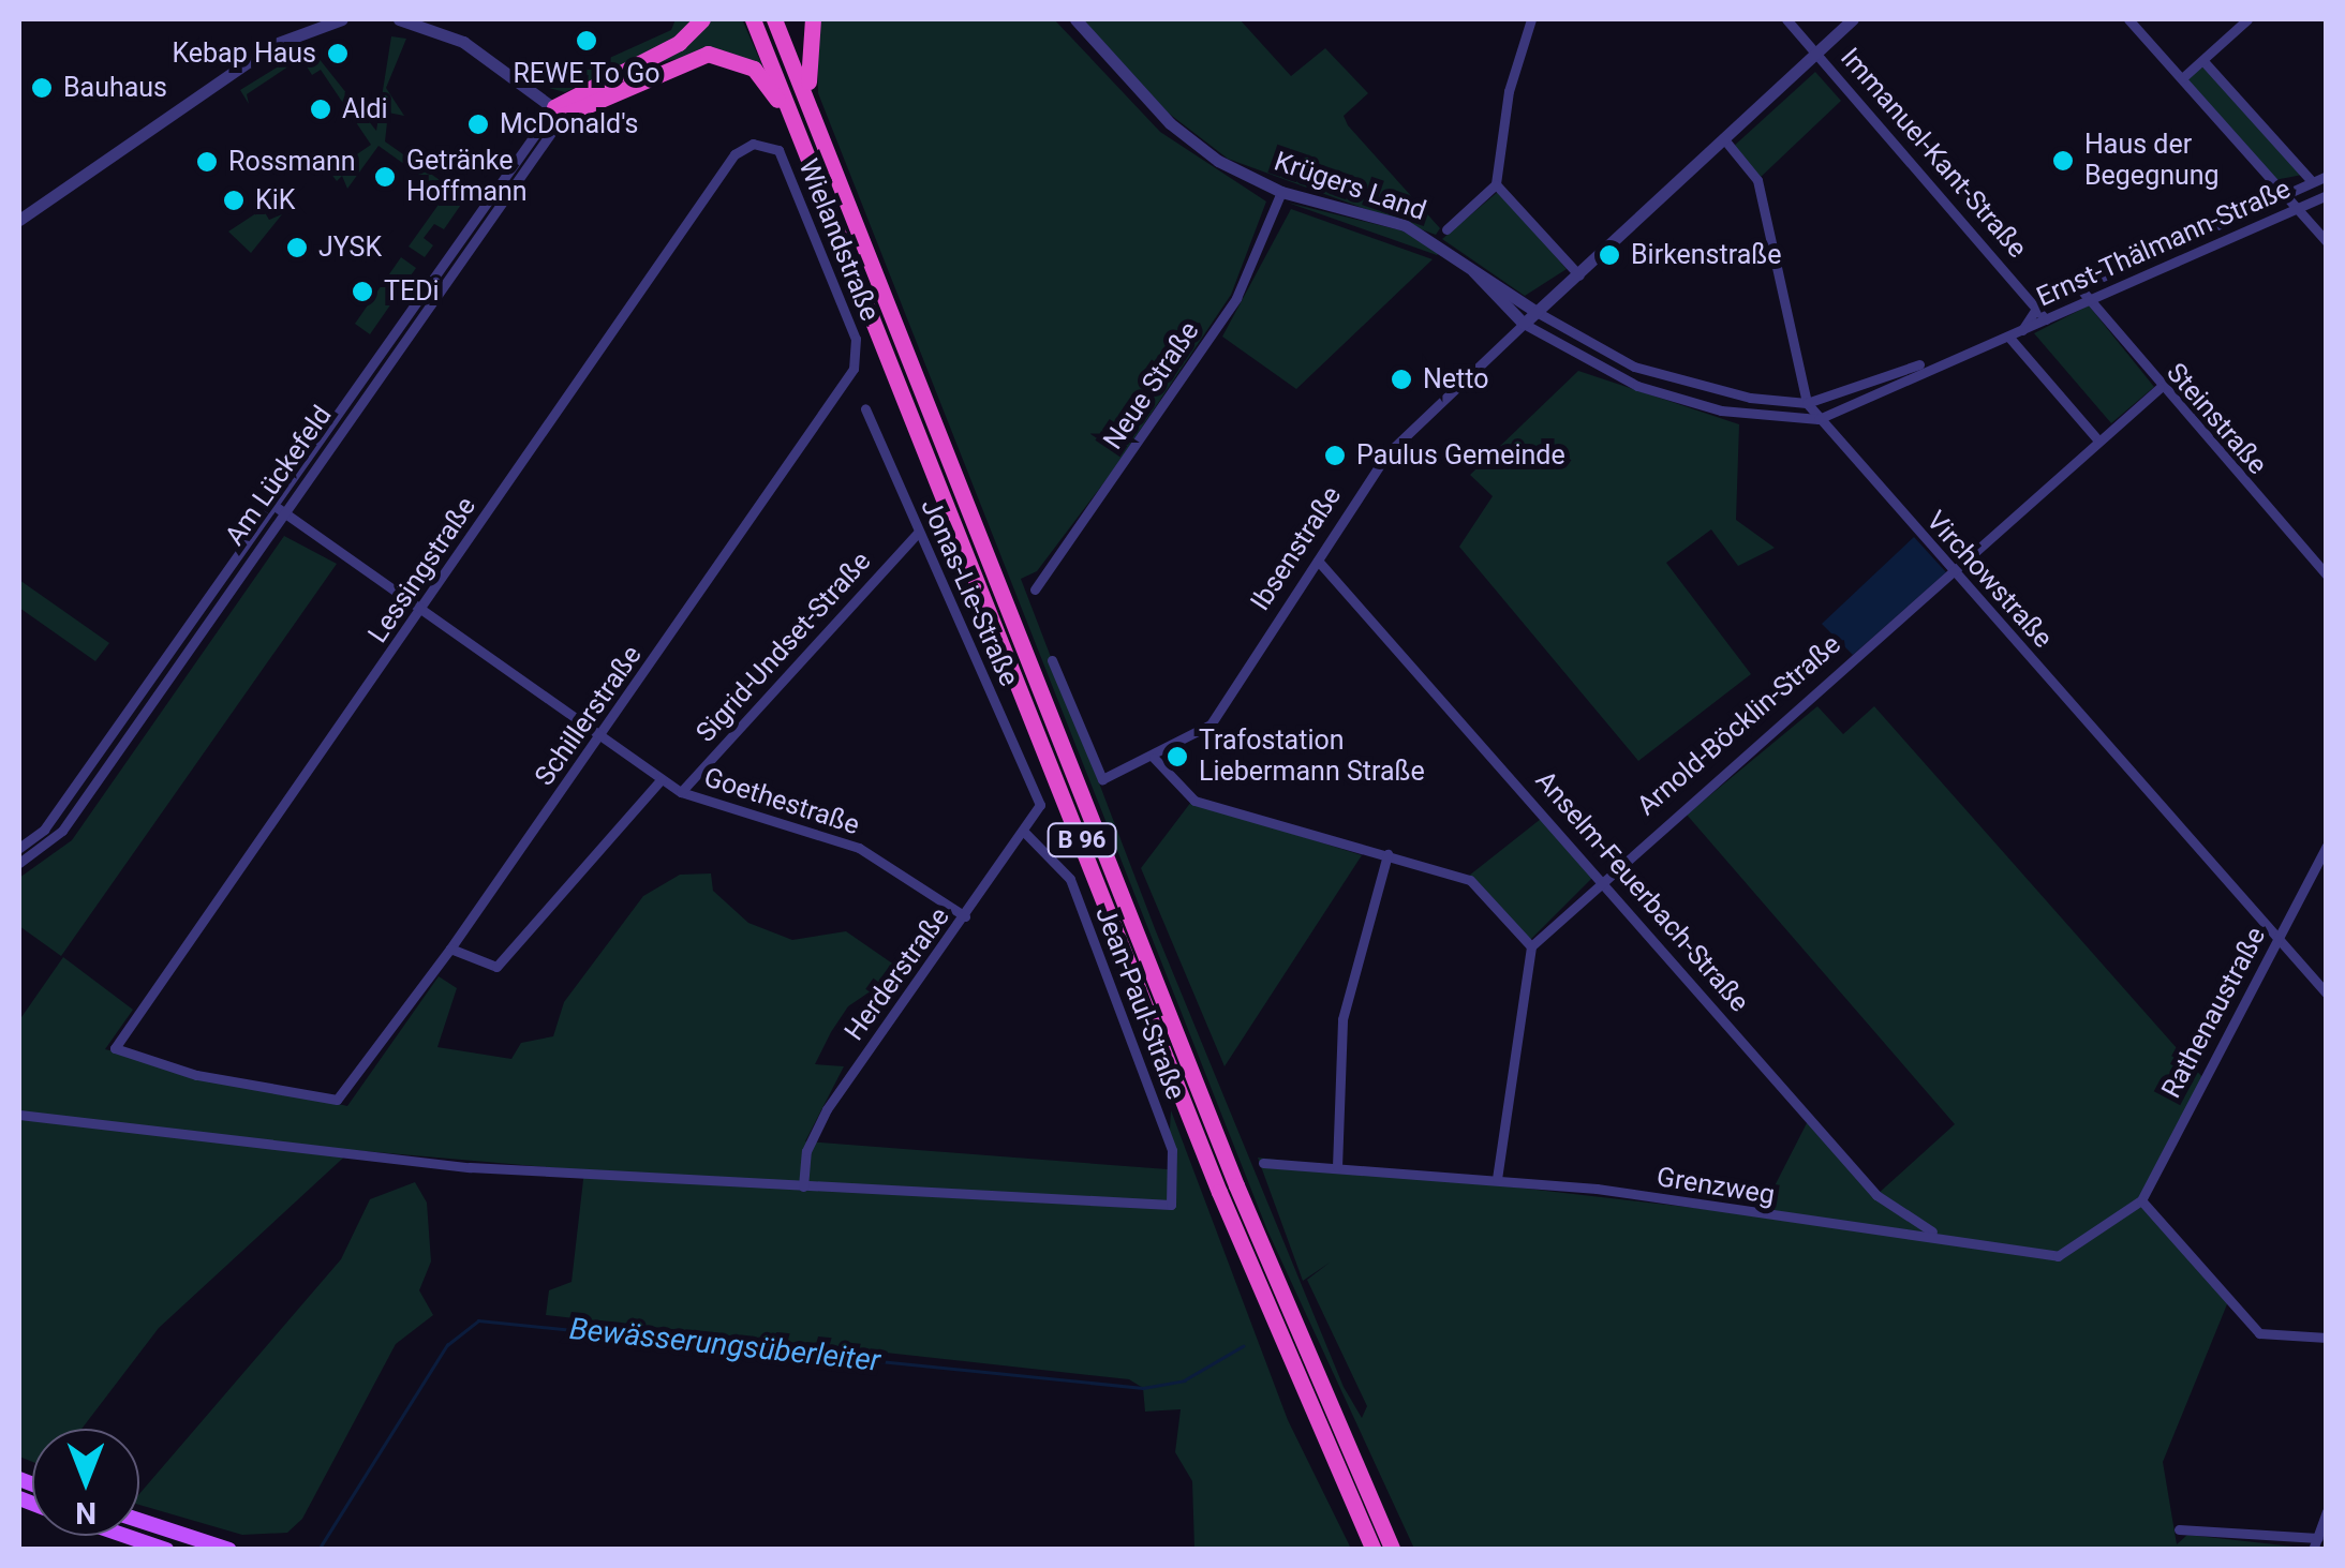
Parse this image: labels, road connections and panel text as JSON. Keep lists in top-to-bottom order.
{
  "streets": {
    "highway": ["B 96"],
    "street": [
      "Immanuel-Kant-Straße",
      "Krügers Land",
      "Wielandstraße",
      "Ernst-Thälmann-Straße",
      "Neue Straße",
      "Steinstraße",
      "Am Lückefeld",
      "Ibsenstraße",
      "Lessingstraße",
      "Virchowstraße",
      "Jonas-Lie-Straße",
      "Sigrid-Undset-Straße",
      "Schillerstraße",
      "Arnold-Böcklin-Straße",
      "Goethestraße",
      "Anselm-Feuerbach-Straße",
      "Herderstraße",
      "Jean-Paul-Straße",
      "Rathenaustraße",
      "Grenzweg"
    ]
  },
  "crossings": [
    ["Immanuel-Kant-Straße", "Ernst-Thälmann-Straße"],
    ["Immanuel-Kant-Straße", "Ibsenstraße"],
    ["Krügers Land", "Ernst-Thälmann-Straße"],
    ["Krügers Land", "Neue Straße"],
    ["Krügers Land", "Ibsenstraße"],
    ["Wielandstraße", "Lessingstraße"],
    ["Wielandstraße", "Schillerstraße"],
    ["Ernst-Thälmann-Straße", "Steinstraße"],
    ["Ernst-Thälmann-Straße", "Ibsenstraße"],
    ["Ernst-Thälmann-Straße", "Virchowstraße"],
    ["Steinstraße", "Arnold-Böcklin-Straße"],
    ["Am Lückefeld", "Goethestraße"],
    ["Ibsenstraße", "Virchowstraße"],
    ["Ibsenstraße", "Anselm-Feuerbach-Straße"],
    ["Lessingstraße", "Schillerstraße"],
    ["Lessingstraße", "Goethestraße"],
    ["Virchowstraße", "Arnold-Böcklin-Straße"],
    ["Virchowstraße", "Rathenaustraße"],
    ["Jonas-Lie-Straße", "Sigrid-Undset-Straße"],
    ["Jonas-Lie-Straße", "Herderstraße"],
    ["Sigrid-Undset-Straße", "Goethestraße"],
    ["Schillerstraße", "Goethestraße"],
    ["Arnold-Böcklin-Straße", "Anselm-Feuerbach-Straße"],
    ["Goethestraße", "Herderstraße"],
    ["Anselm-Feuerbach-Straße", "Grenzweg"],
    ["Herderstraße", "Jean-Paul-Straße"],
    ["Rathenaustraße", "Grenzweg"]
  ],
  "water": ["Bewässerungsüberleiter"],
  "places": [
    "REWE To Go",
    "Kebap Haus",
    "Bauhaus",
    "Aldi",
    "McDonald's",
    "Haus der Begegnung",
    "Rossmann",
    "Getränke Hoffmann",
    "KiK",
    "JYSK",
    "Birkenstraße",
    "TEDi",
    "Netto",
    "Paulus Gemeinde",
    "Trafostation Liebermann Straße"
  ],
  "north": "bottom"
}
